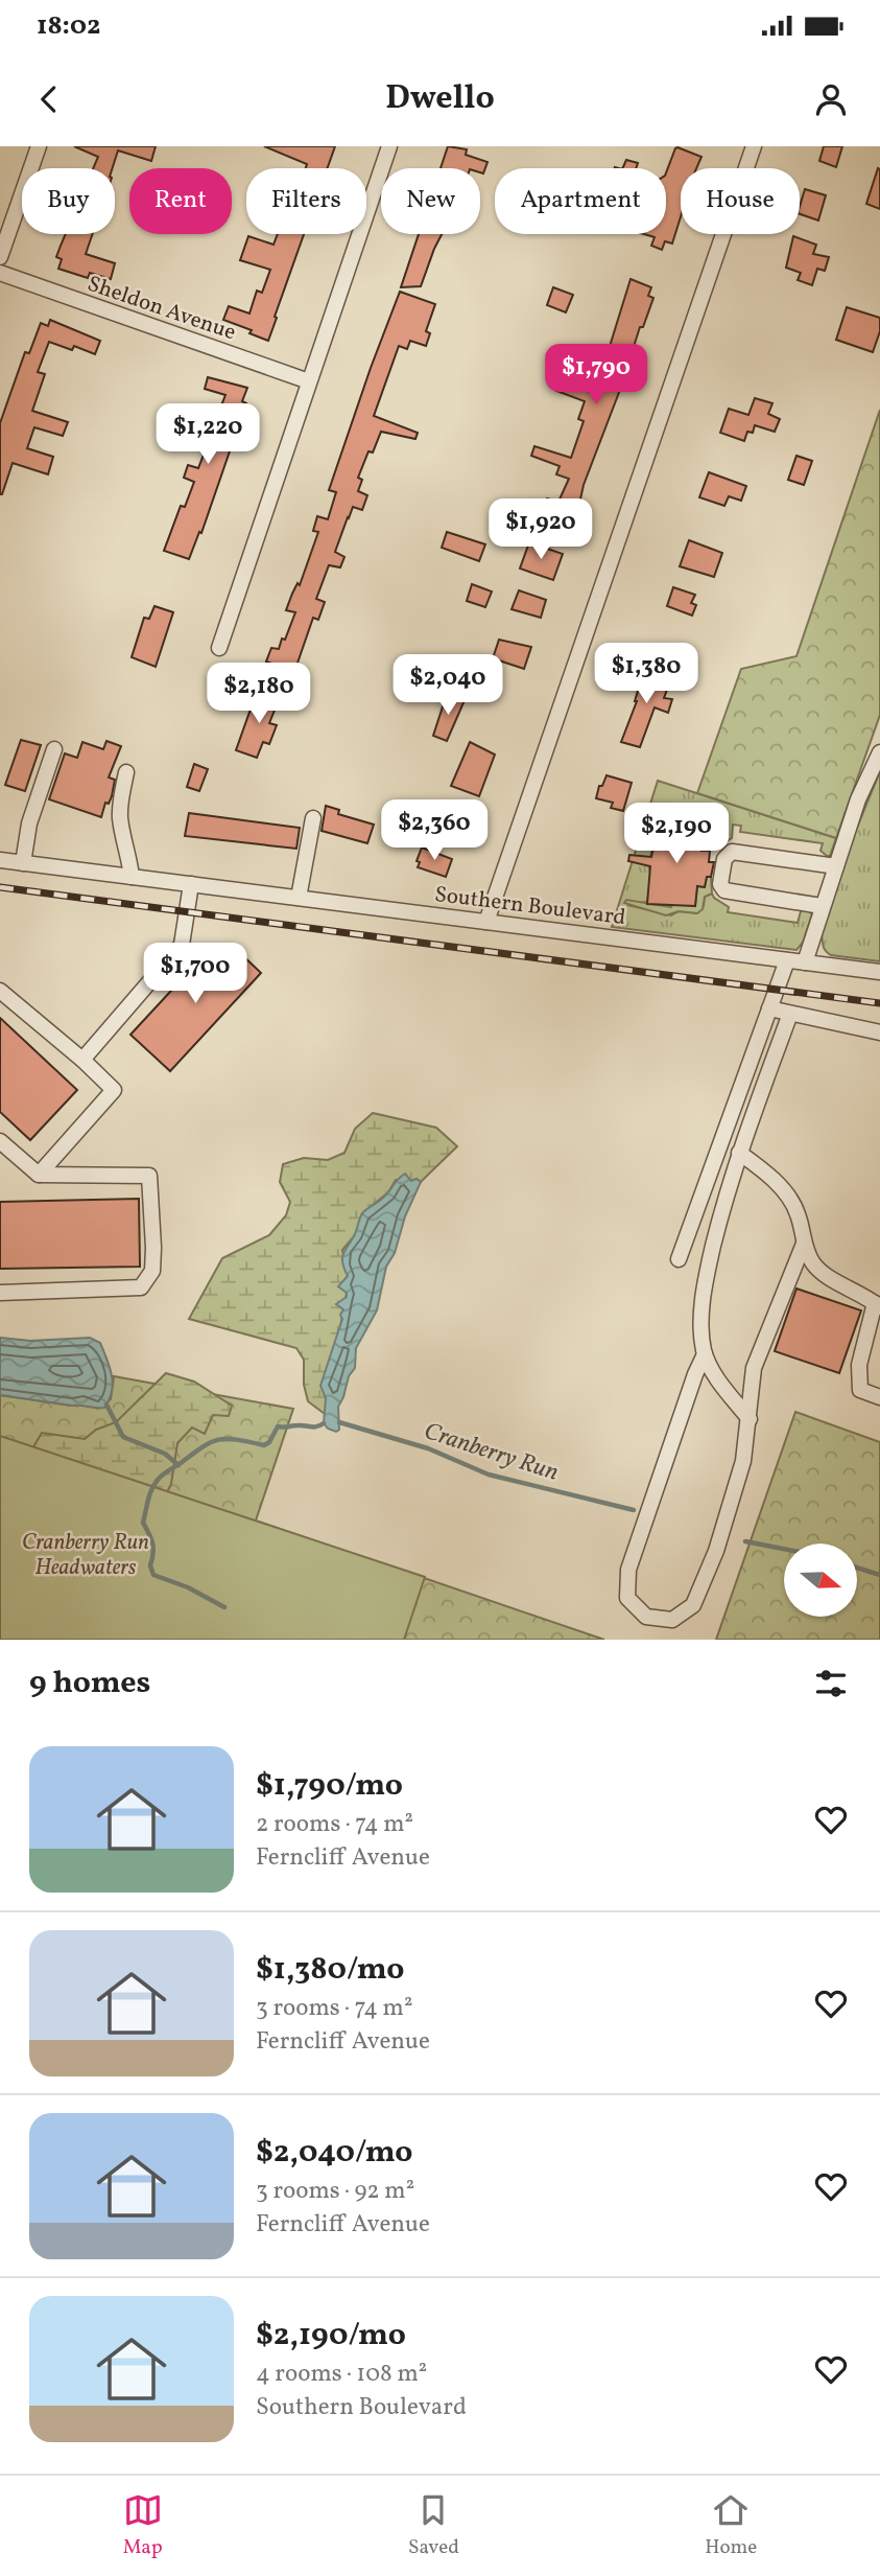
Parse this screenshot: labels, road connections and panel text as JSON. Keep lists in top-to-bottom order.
{
  "streets": {
    "street": ["Sheldon Avenue", "Southern Boulevard"]
  },
  "water": ["Cranberry Run"],
  "parks": ["Cranberry Run Headwaters"],
  "north": "right",
  "page": {
    "status": "18:02",
    "header": "Dwello",
    "chip": [
      "Buy",
      "Rent",
      "Filters",
      "New",
      "Apartment",
      "House"
    ],
    "price": [
      "$1,790",
      "$1,220",
      "$1,920",
      "$1,380",
      "$2,040",
      "$2,180",
      "$2,360",
      "$2,190",
      "$1,700"
    ],
    "heading": "9 homes",
    "list": [
      {
        "name": "$1,790/mo",
        "note": "2 rooms · 74 m² · Ferncliff Avenue"
      },
      {
        "name": "$1,380/mo",
        "note": "3 rooms · 74 m² · Ferncliff Avenue"
      },
      {
        "name": "$2,040/mo",
        "note": "3 rooms · 92 m² · Ferncliff Avenue"
      },
      {
        "name": "$2,190/mo",
        "note": "4 rooms · 108 m² · Southern Boulevard"
      }
    ],
    "tabs": ["Map", "Saved", "Home"]
  }
}
